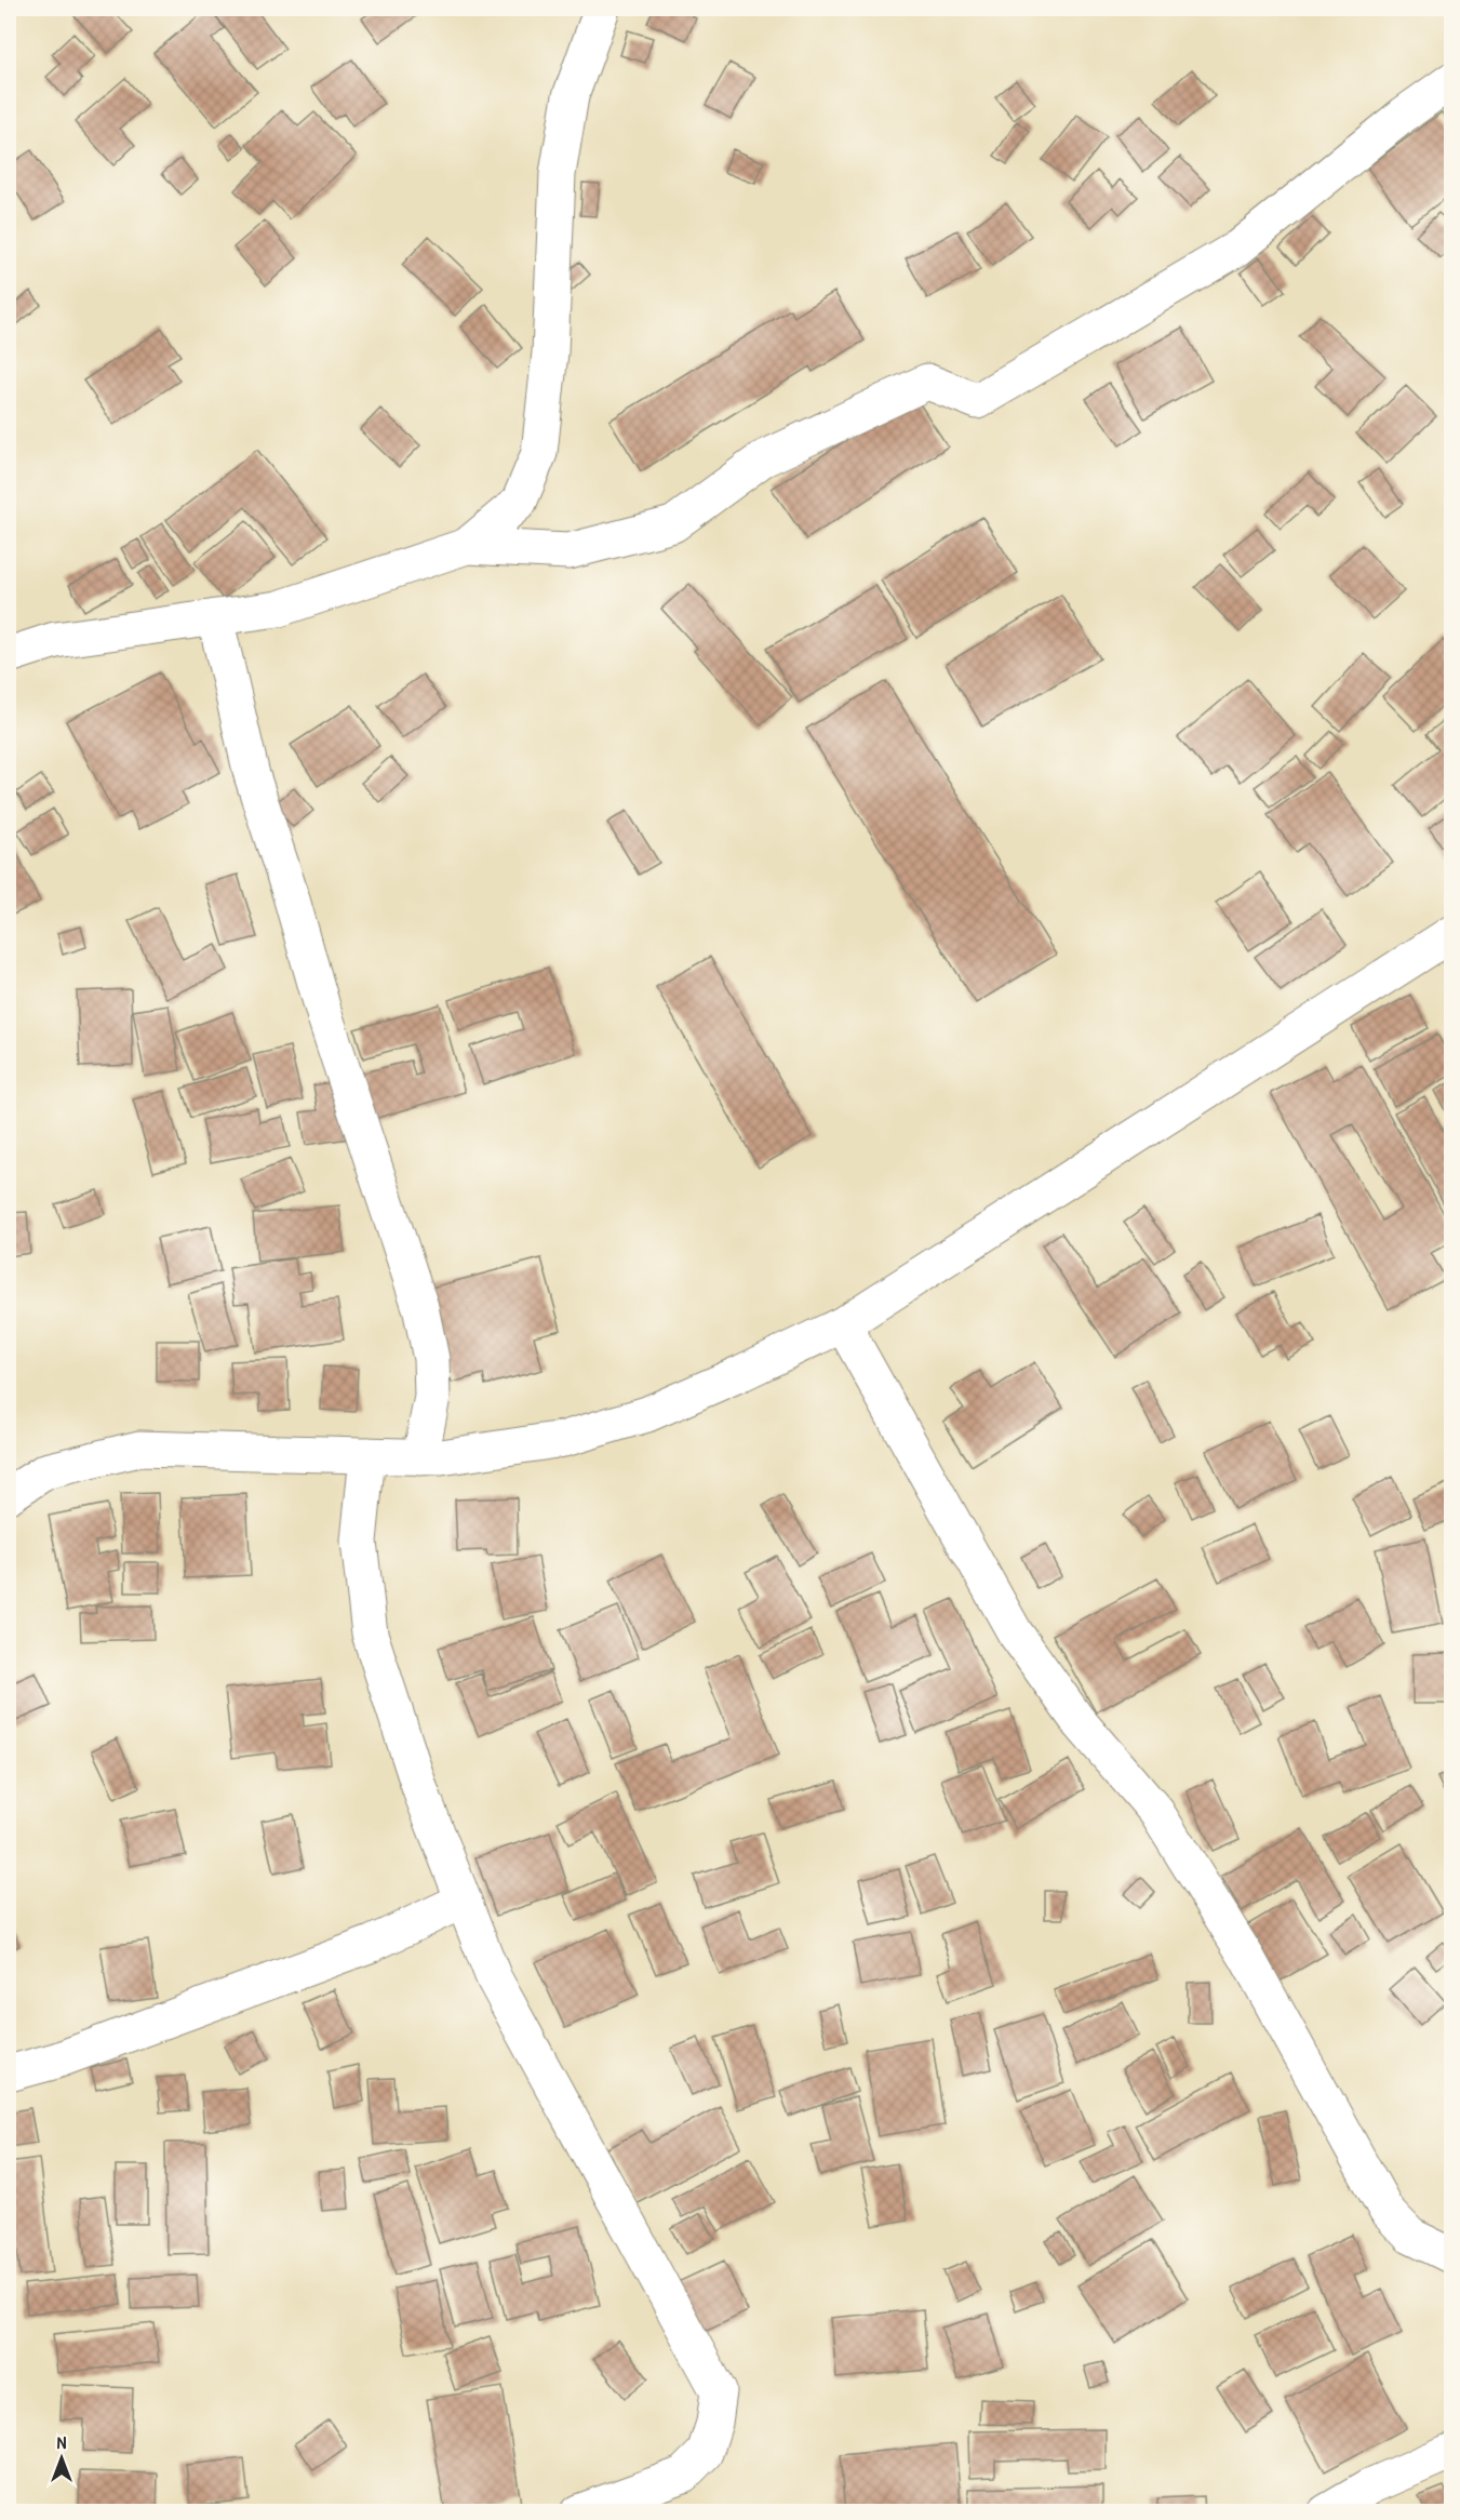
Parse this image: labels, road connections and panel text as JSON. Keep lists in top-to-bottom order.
{
  "north": "top"
}
